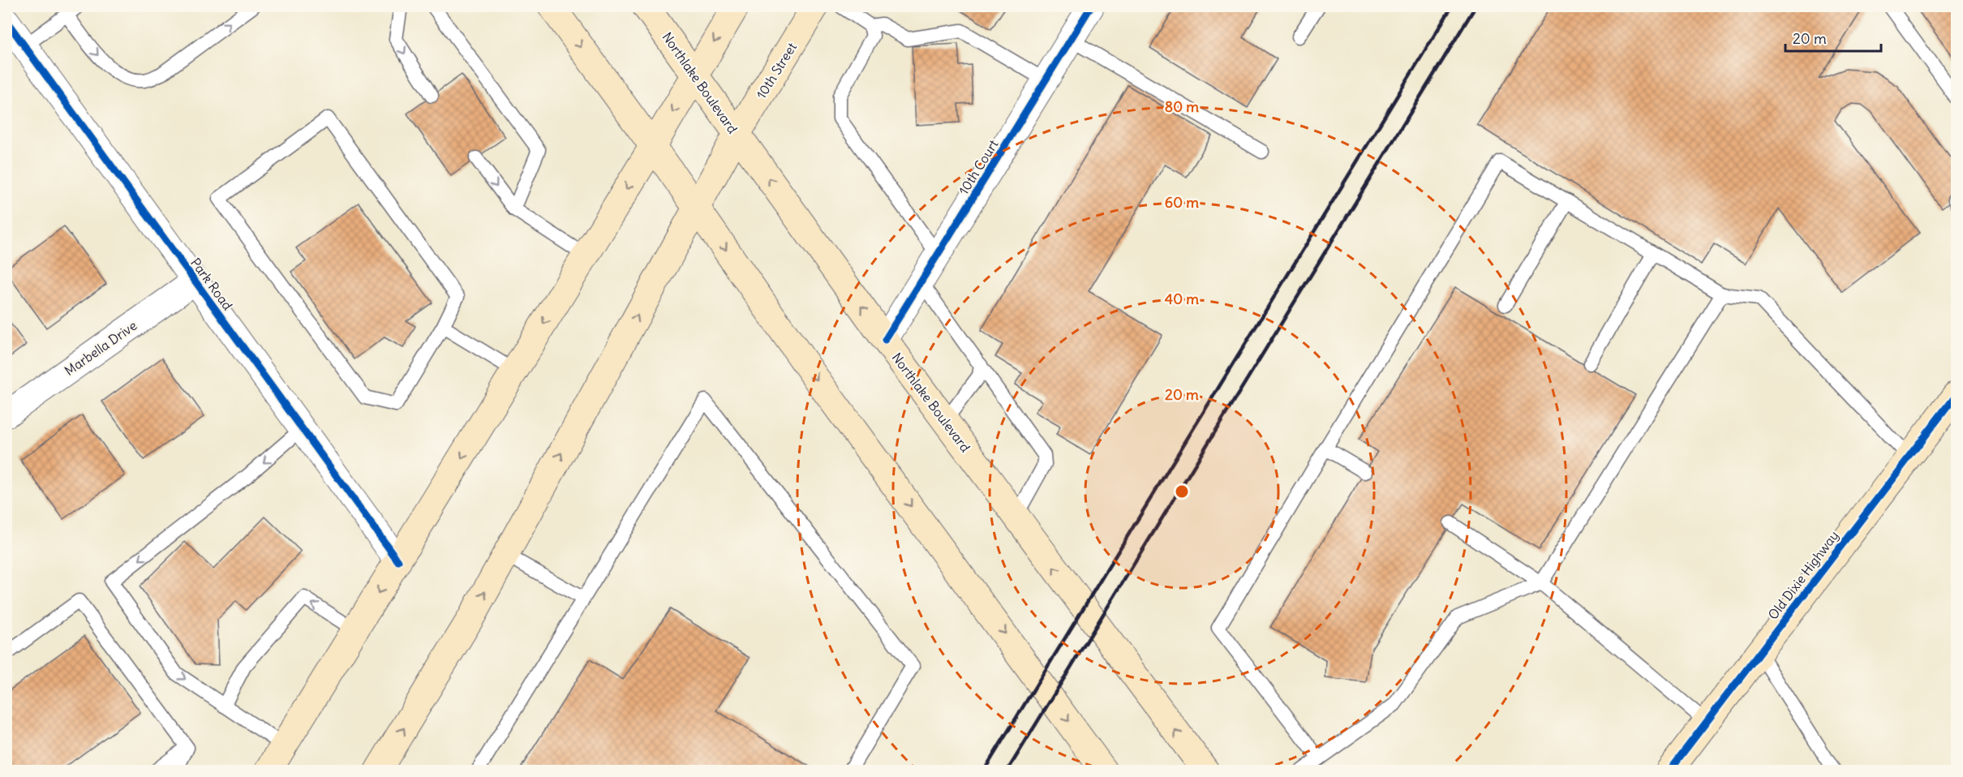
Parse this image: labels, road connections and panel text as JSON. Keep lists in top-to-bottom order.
{
  "streets": {
    "main road": ["10th Street", "Northlake Boulevard", "Old Dixie Highway"],
    "street": ["10th Court", "Park Road", "Marbella Drive"]
  },
  "crossings": [
    ["10th Street", "Northlake Boulevard"],
    ["Northlake Boulevard", "10th Court"],
    ["Park Road", "Marbella Drive"]
  ],
  "scale_bar": "20 m",
  "rings": [
    "80 m",
    "60 m",
    "40 m",
    "20 m"
  ]
}
